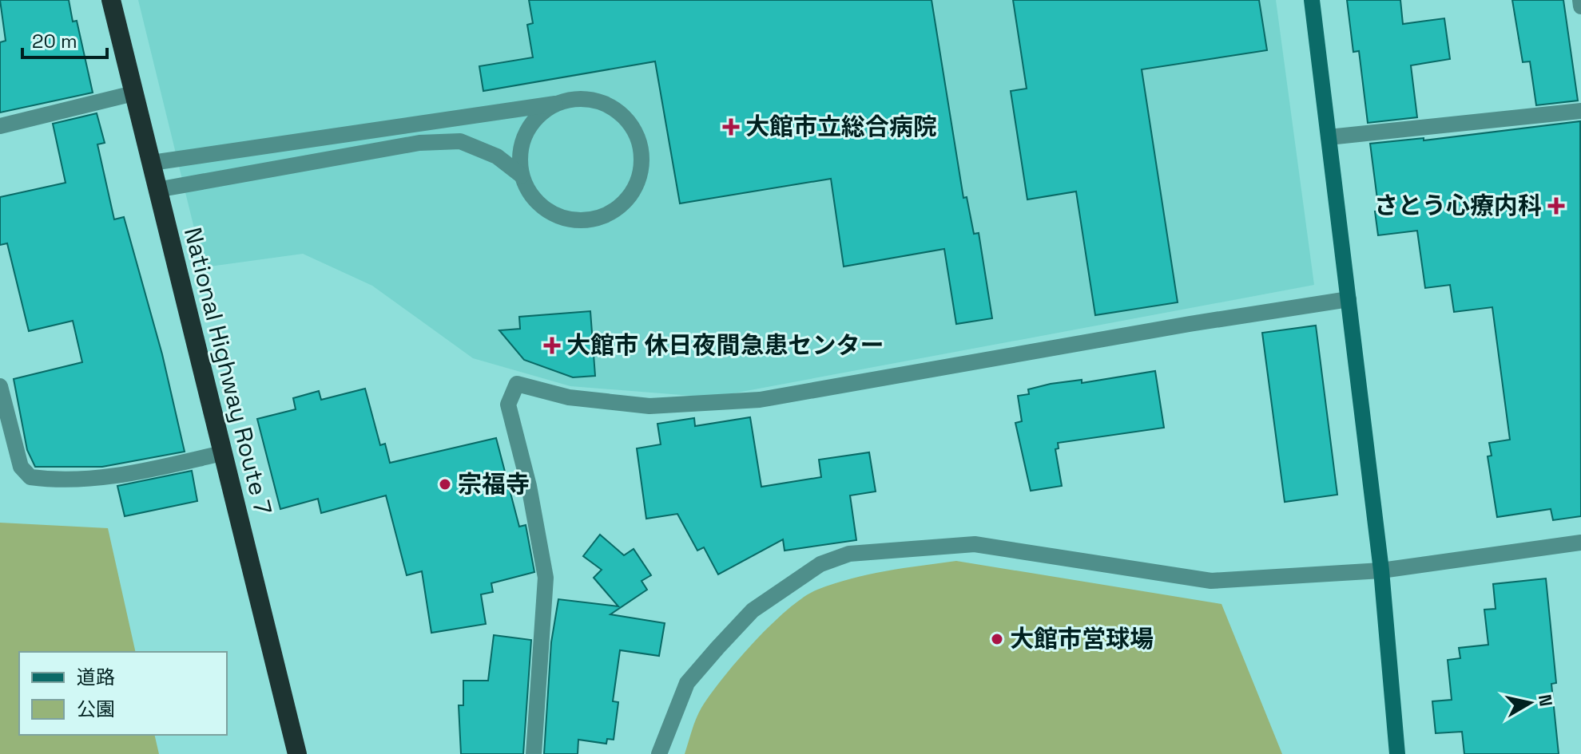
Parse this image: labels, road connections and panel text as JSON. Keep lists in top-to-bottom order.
{
  "streets": {
    "highway": ["National Highway Route 7"]
  },
  "places": {
    "health": ["大館市立総合病院", "さとう心療内科", "大館市 休日夜間急患センター"],
    "other": ["宗福寺", "大館市営球場"]
  },
  "legend": ["道路", "公園"],
  "scale_bar": "20 m",
  "north": "right"
}
